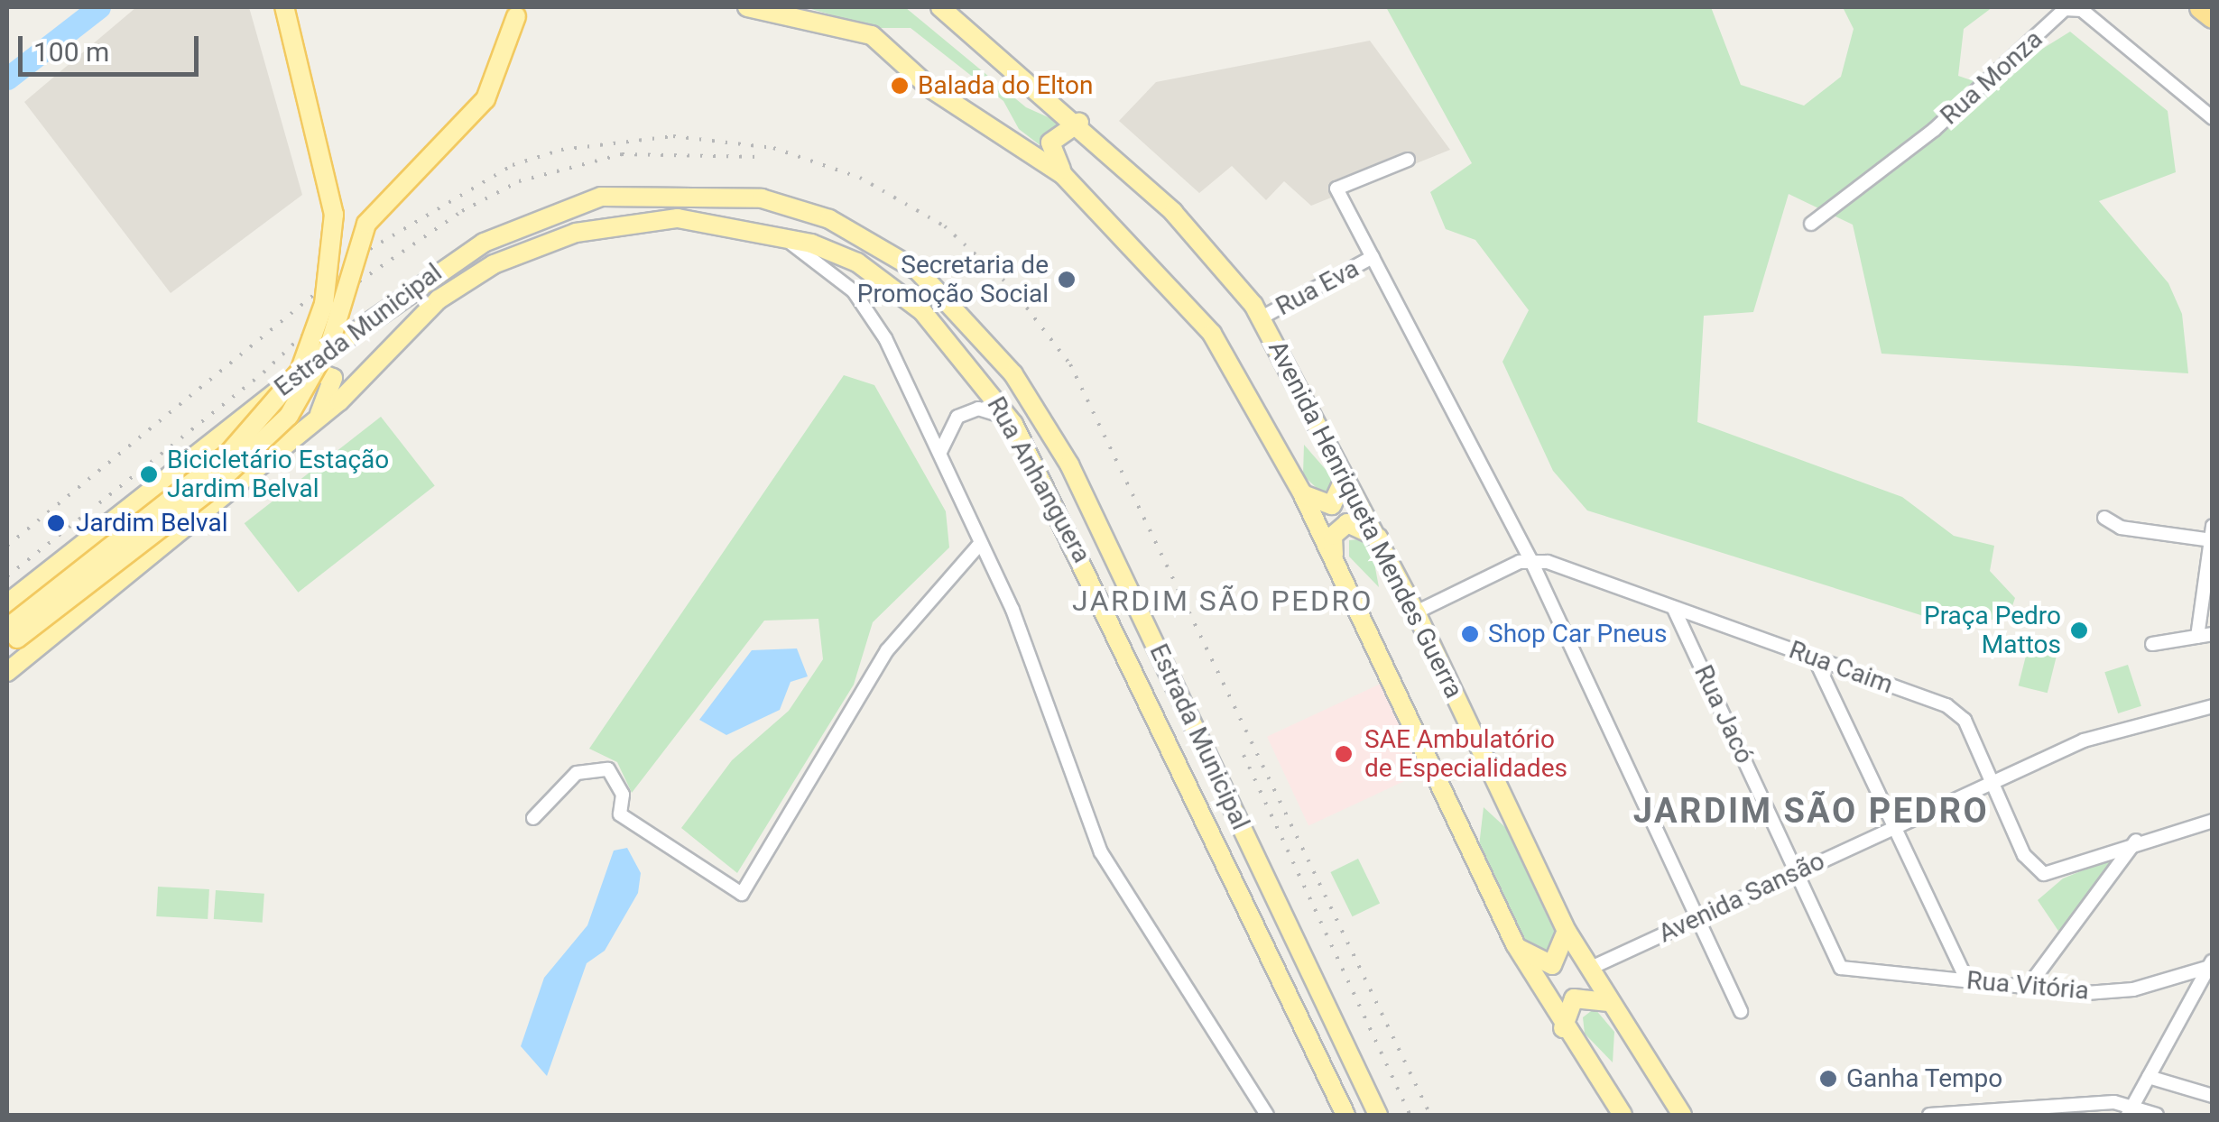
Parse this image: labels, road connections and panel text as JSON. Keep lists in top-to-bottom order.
{
  "streets": {
    "main road": ["Estrada Municipal", "Rua Anhanguera", "Avenida Henriqueta Mendes Guerra"],
    "street": [
      "Rua Monza",
      "Rua Eva",
      "Rua Caim",
      "Rua Jacó",
      "Avenida Sansão",
      "Rua Vitória"
    ]
  },
  "crossings": [
    ["Rua Eva", "Avenida Henriqueta Mendes Guerra"],
    ["Avenida Henriqueta Mendes Guerra", "Avenida Sansão"],
    ["Rua Caim", "Rua Jacó"],
    ["Rua Caim", "Avenida Sansão"],
    ["Rua Jacó", "Avenida Sansão"],
    ["Rua Jacó", "Rua Vitória"]
  ],
  "districts": ["JARDIM SÃO PEDRO", "JARDIM SÃO PEDRO"],
  "places": [
    "Balada do Elton",
    "Secretaria de Promoção Social",
    "Bicicletário Estação Jardim Belval",
    "Jardim Belval",
    "Praça Pedro Mattos",
    "Shop Car Pneus",
    "SAE Ambulatório de Especialidades",
    "Ganha Tempo"
  ],
  "scale_bar": "100 m"
}
